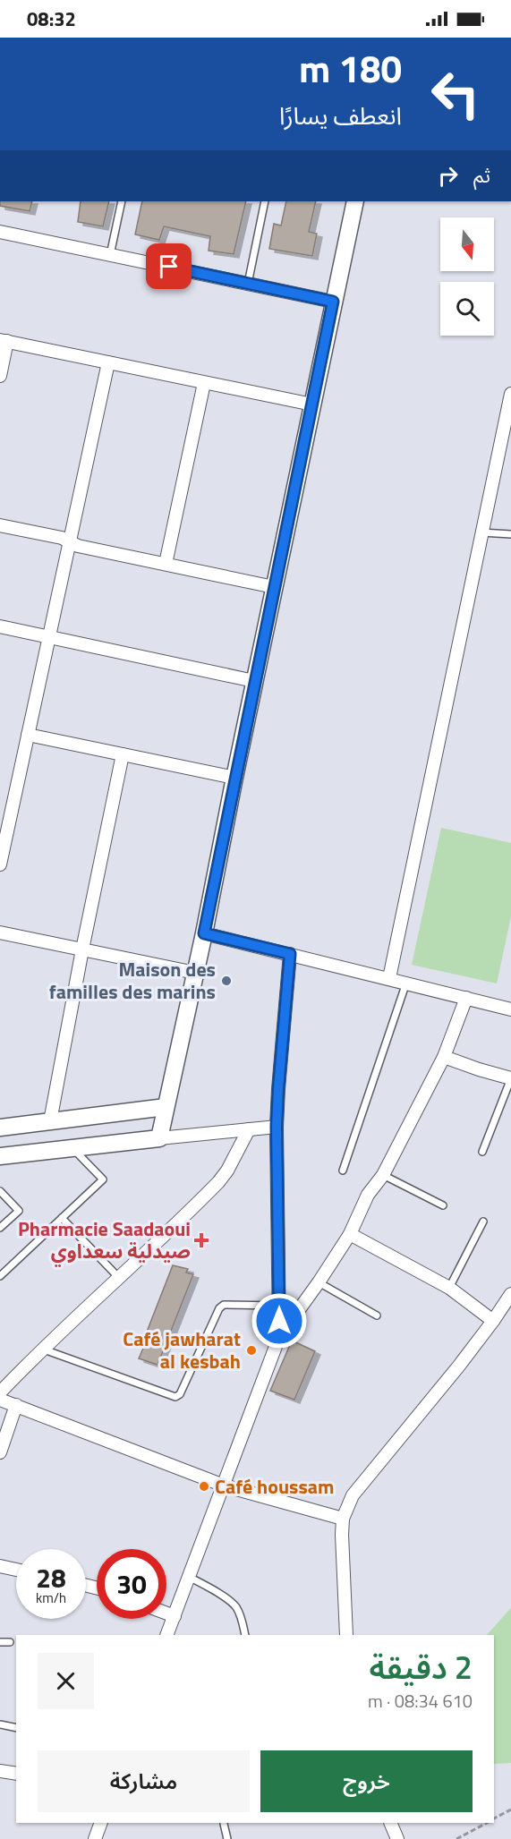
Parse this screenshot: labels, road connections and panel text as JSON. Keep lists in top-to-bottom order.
{
  "places": {
    "other": ["Maison des familles des marins", "Café jawharat al kesbah", "Café houssam"],
    "health": ["Pharmacie Saadaoui صيدلية سعداوي"]
  },
  "north": "bottom",
  "page": {
    "status": "08:32",
    "turn": ["180 m", "انعطف يسارًا"],
    "then": "ثم",
    "speed": "28 km/h",
    "limit": "30",
    "heading": ["2 دقيقة", "610 m · 08:34"],
    "buttons": ["خروج", "مشاركة"]
  }
}
